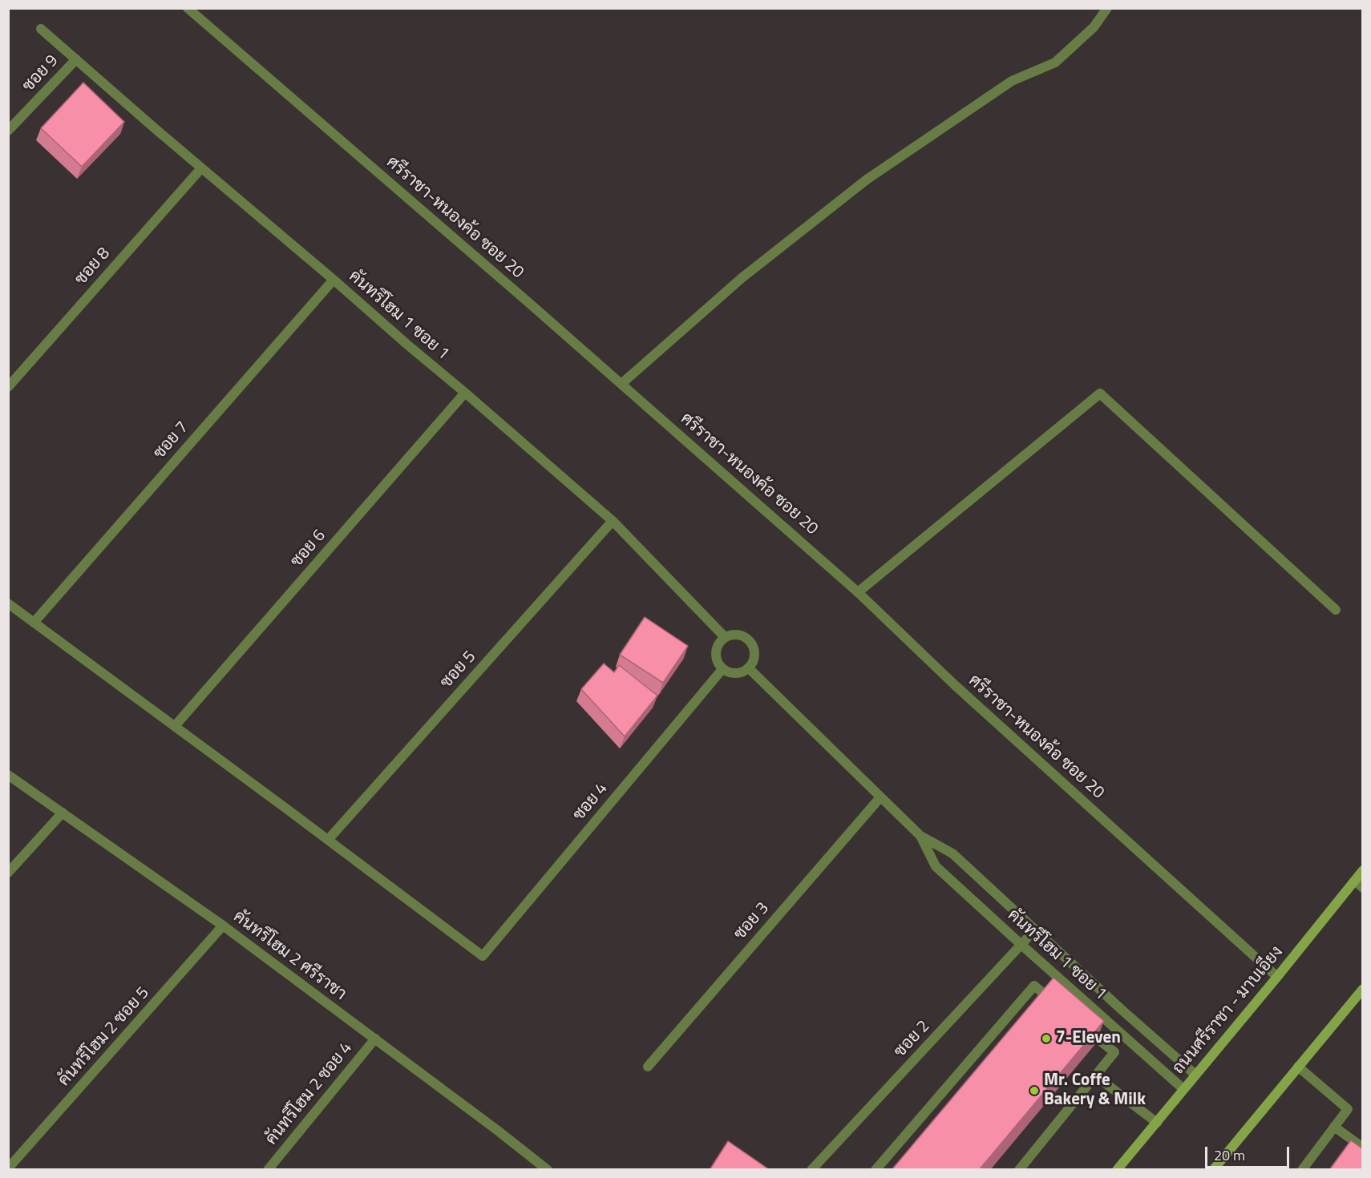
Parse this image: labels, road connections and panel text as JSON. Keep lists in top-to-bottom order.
{
  "streets": {
    "main road": ["ถนนศรีราชา - มาบเอียง"],
    "street": [
      "ซอย 9",
      "ศรีราชา-หนองค้อ ซอย 20",
      "ซอย 8",
      "คันทรีโฮม 1 ซอย 1",
      "ซอย 7",
      "ซอย 6",
      "ซอย 5",
      "ซอย 4",
      "ซอย 3",
      "คันทรีโฮม 2 ศรีราชา",
      "คันทรีโฮม 2 ซอย 5",
      "ซอย 2",
      "คันทรีโฮม 2 ซอย 4"
    ]
  },
  "crossings": [
    ["ซอย 9", "คันทรีโฮม 1 ซอย 1"],
    ["ศรีราชา-หนองค้อ ซอย 20", "ถนนศรีราชา - มาบเอียง"],
    ["ซอย 8", "คันทรีโฮม 1 ซอย 1"],
    ["คันทรีโฮม 1 ซอย 1", "ซอย 7"],
    ["คันทรีโฮม 1 ซอย 1", "ซอย 6"],
    ["คันทรีโฮม 1 ซอย 1", "ซอย 5"],
    ["คันทรีโฮม 1 ซอย 1", "ซอย 4"],
    ["คันทรีโฮม 1 ซอย 1", "ซอย 3"],
    ["คันทรีโฮม 1 ซอย 1", "ถนนศรีราชา - มาบเอียง"],
    ["คันทรีโฮม 1 ซอย 1", "ซอย 2"],
    ["ซอย 5", "ซอย 4"],
    ["คันทรีโฮม 2 ศรีราชา", "คันทรีโฮม 2 ซอย 5"],
    ["คันทรีโฮม 2 ศรีราชา", "คันทรีโฮม 2 ซอย 4"]
  ],
  "places": ["7-Eleven", "Mr. Coffe Bakery & Milk"],
  "scale_bar": "20 m"
}
